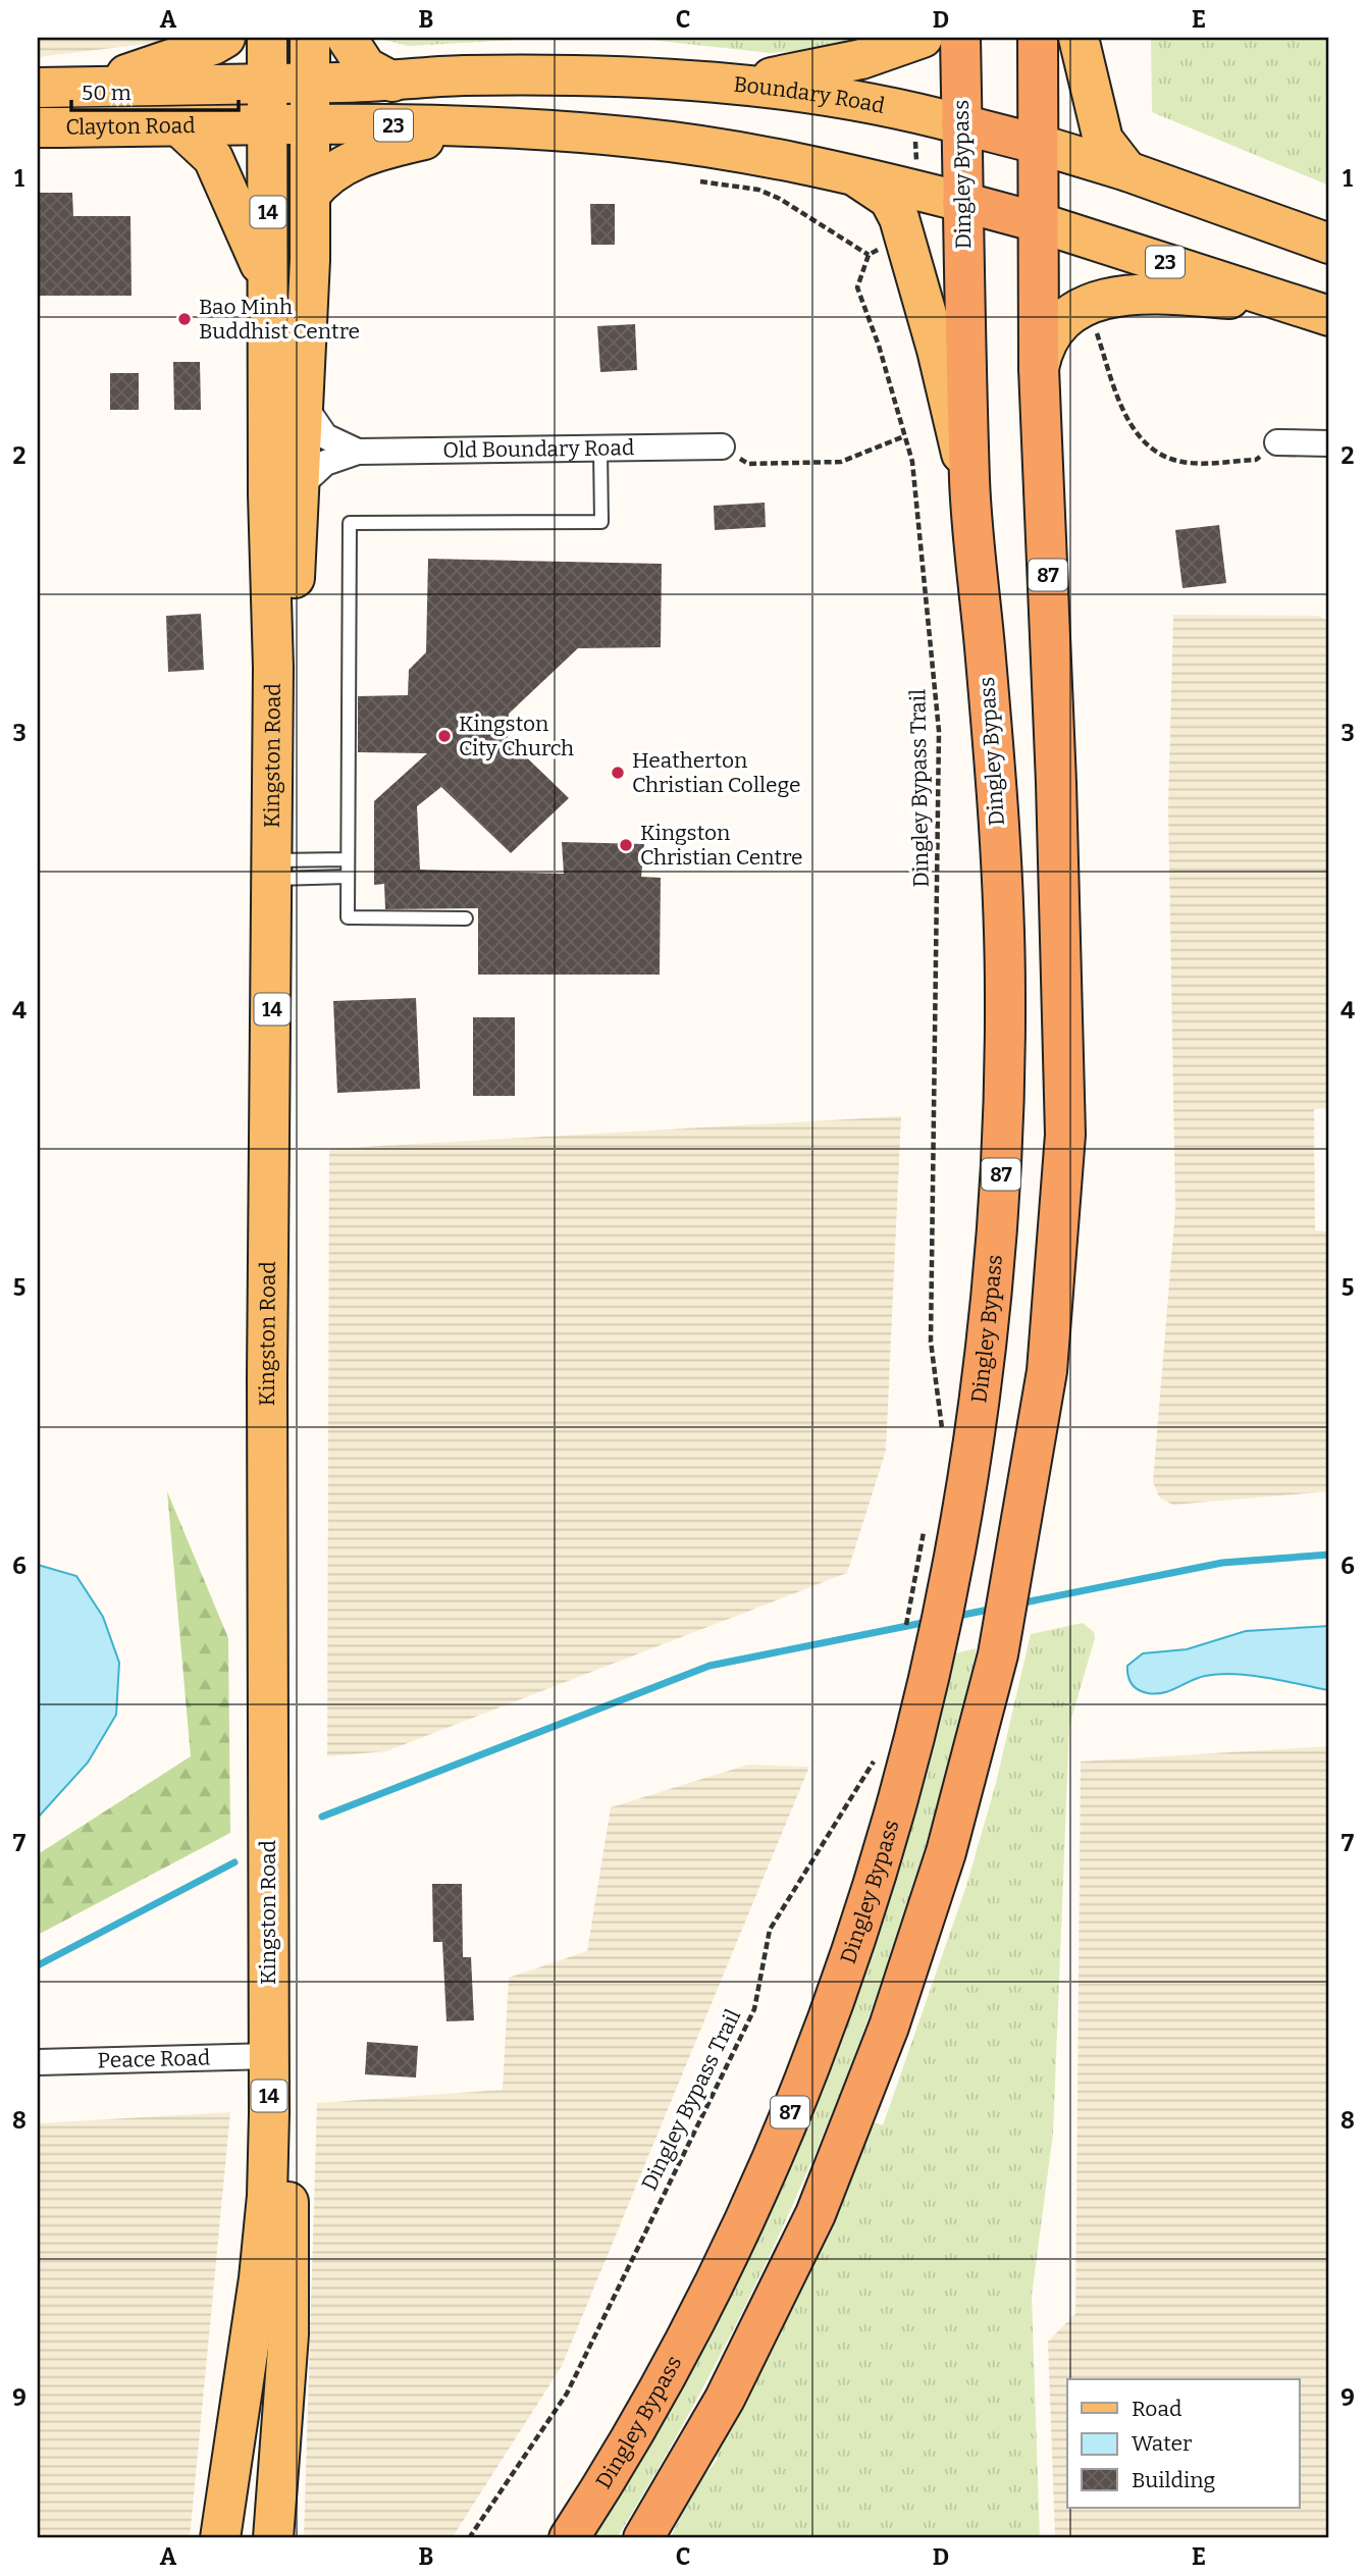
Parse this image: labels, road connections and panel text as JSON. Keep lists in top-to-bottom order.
{
  "streets": {
    "highway": [
      "Boundary Road",
      "23",
      "Dingley Bypass",
      "87"
    ],
    "main road": ["Clayton Road", "14", "Kingston Road"],
    "street": ["Old Boundary Road", "Peace Road"],
    "path": ["Dingley Bypass Trail"]
  },
  "crossings": [
    ["Boundary Road", "Clayton Road"],
    ["Boundary Road", "Dingley Bypass"],
    ["Boundary Road", "14"],
    ["Boundary Road", "87"],
    ["23", "Clayton Road"],
    ["23", "Dingley Bypass"],
    ["23", "14"],
    ["23", "87"],
    ["23", "Kingston Road"],
    ["Clayton Road", "14"],
    ["Clayton Road", "Kingston Road"],
    ["14", "Kingston Road"],
    ["Old Boundary Road", "Kingston Road"],
    ["Kingston Road", "Peace Road"]
  ],
  "places": [
    "Bao Minh Buddhist Centre",
    "Kingston City Church",
    "Heatherton Christian College",
    "Kingston Christian Centre"
  ],
  "legend": ["Road", "Water", "Building"],
  "scale_bar": "50 m",
  "grid": {
    "columns": [
      "A",
      "B",
      "C",
      "D",
      "E"
    ],
    "rows": [
      "1",
      "2",
      "3",
      "4",
      "5",
      "6",
      "7",
      "8",
      "9"
    ]
  }
}
